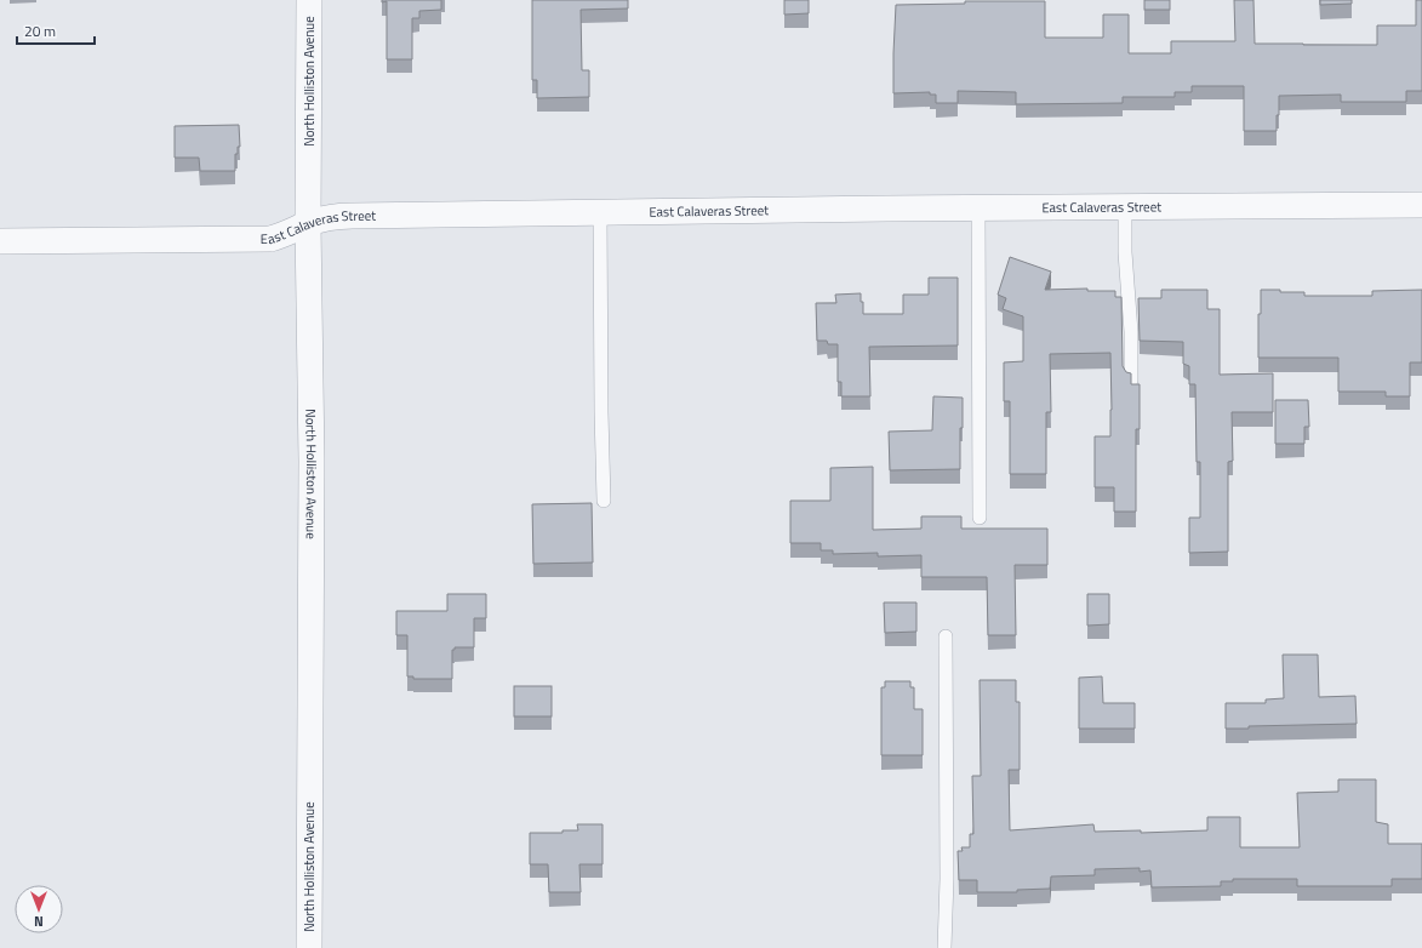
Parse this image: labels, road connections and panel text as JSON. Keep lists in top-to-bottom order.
{
  "streets": {
    "street": ["North Holliston Avenue", "East Calaveras Street"]
  },
  "crossings": [
    ["North Holliston Avenue", "East Calaveras Street"]
  ],
  "scale_bar": "20 m",
  "north": "bottom"
}
